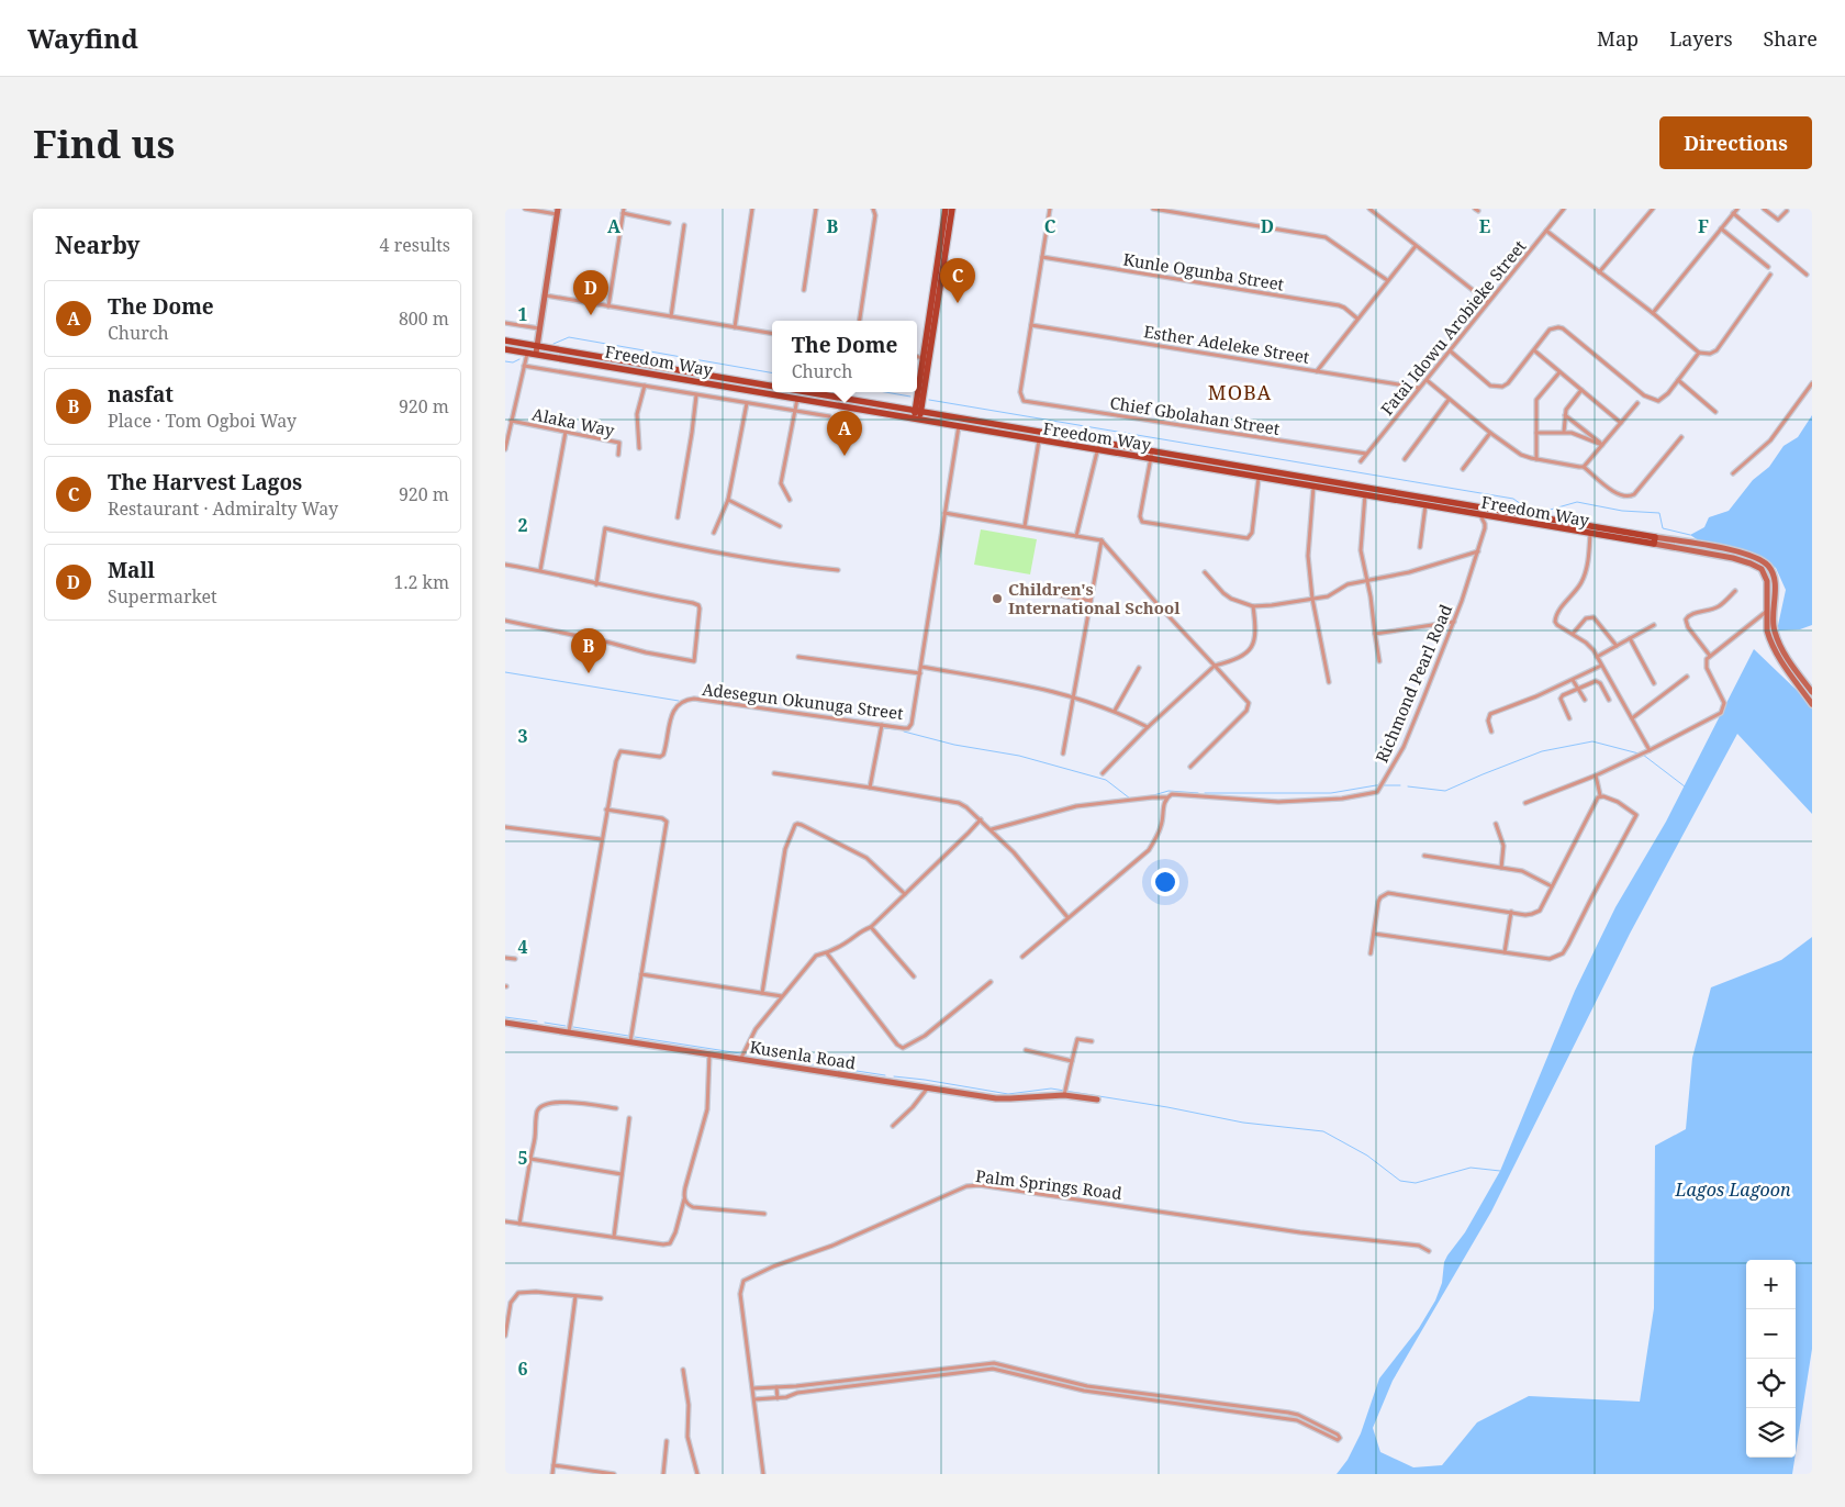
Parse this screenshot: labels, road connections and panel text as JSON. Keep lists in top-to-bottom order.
{
  "streets": {
    "main road": ["Freedom Way", "Kusenla Road"],
    "street": [
      "Kunle Ogunba Street",
      "Fatai Idowu Arobieke Street",
      "Esther Adeleke Street",
      "Chief Gbolahan Street",
      "Alaka Way",
      "Richmond Pearl Road",
      "Adesegun Okunuga Street",
      "Palm Springs Road"
    ]
  },
  "crossings": [
    ["Fatai Idowu Arobieke Street", "Esther Adeleke Street"],
    ["Fatai Idowu Arobieke Street", "Chief Gbolahan Street"],
    ["Esther Adeleke Street", "Chief Gbolahan Street"],
    ["Freedom Way", "Richmond Pearl Road"],
    ["Freedom Way", "Adesegun Okunuga Street"]
  ],
  "districts": ["MOBA"],
  "water": ["Lagos Lagoon"],
  "places": ["Children's International School"],
  "page": {
    "header": "Wayfind",
    "nav": ["Map", "Layers", "Share"],
    "buttons": "Directions",
    "title": "Find us",
    "heading": ["Nearby", "4 results"],
    "pins": [
      "C",
      "D",
      "A",
      "B"
    ],
    "list": [
      {
        "mark": "A",
        "name": "The Dome",
        "note": "Church",
        "value": "800 m"
      },
      {
        "mark": "B",
        "name": "nasfat",
        "note": "Place · Tom Ogboi Way",
        "value": "920 m"
      },
      {
        "mark": "C",
        "name": "The Harvest Lagos",
        "note": "Restaurant · Admiralty Way",
        "value": "920 m"
      },
      {
        "mark": "D",
        "name": "Mall",
        "note": "Supermarket",
        "value": "1.2 km"
      }
    ],
    "popup": ["The Dome", "Church"],
    "map_buttons": ["+", "−"]
  },
  "grid": {
    "columns": [
      "A",
      "B",
      "C",
      "D",
      "E",
      "F"
    ],
    "rows": [
      "1",
      "2",
      "3",
      "4",
      "5",
      "6"
    ]
  }
}
